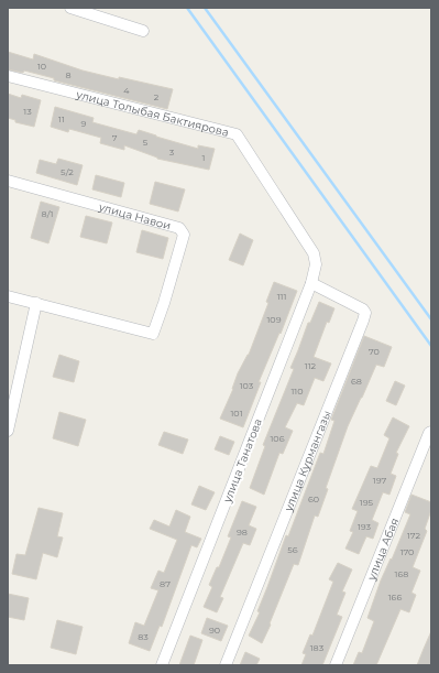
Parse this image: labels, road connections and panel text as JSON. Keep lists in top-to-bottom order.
{
  "streets": {
    "street": [
      "улица Толыбая Бактиярова",
      "улица Навои",
      "улица Танатова",
      "улица Курмангазы",
      "улица Абая"
    ]
  },
  "crossings": [
    ["улица Толыбая Бактиярова", "улица Танатова"],
    ["улица Танатова", "улица Курмангазы"]
  ],
  "house_numbers": [
    "10",
    "8",
    "4",
    "2",
    "13",
    "11",
    "9",
    "7",
    "5",
    "3",
    "1",
    "5/2",
    "8/1",
    "111",
    "109",
    "70",
    "112",
    "68",
    "103",
    "110",
    "101",
    "106",
    "197",
    "60",
    "195",
    "193",
    "98",
    "172",
    "56",
    "170",
    "168",
    "87",
    "166",
    "90",
    "83",
    "183"
  ]
}
